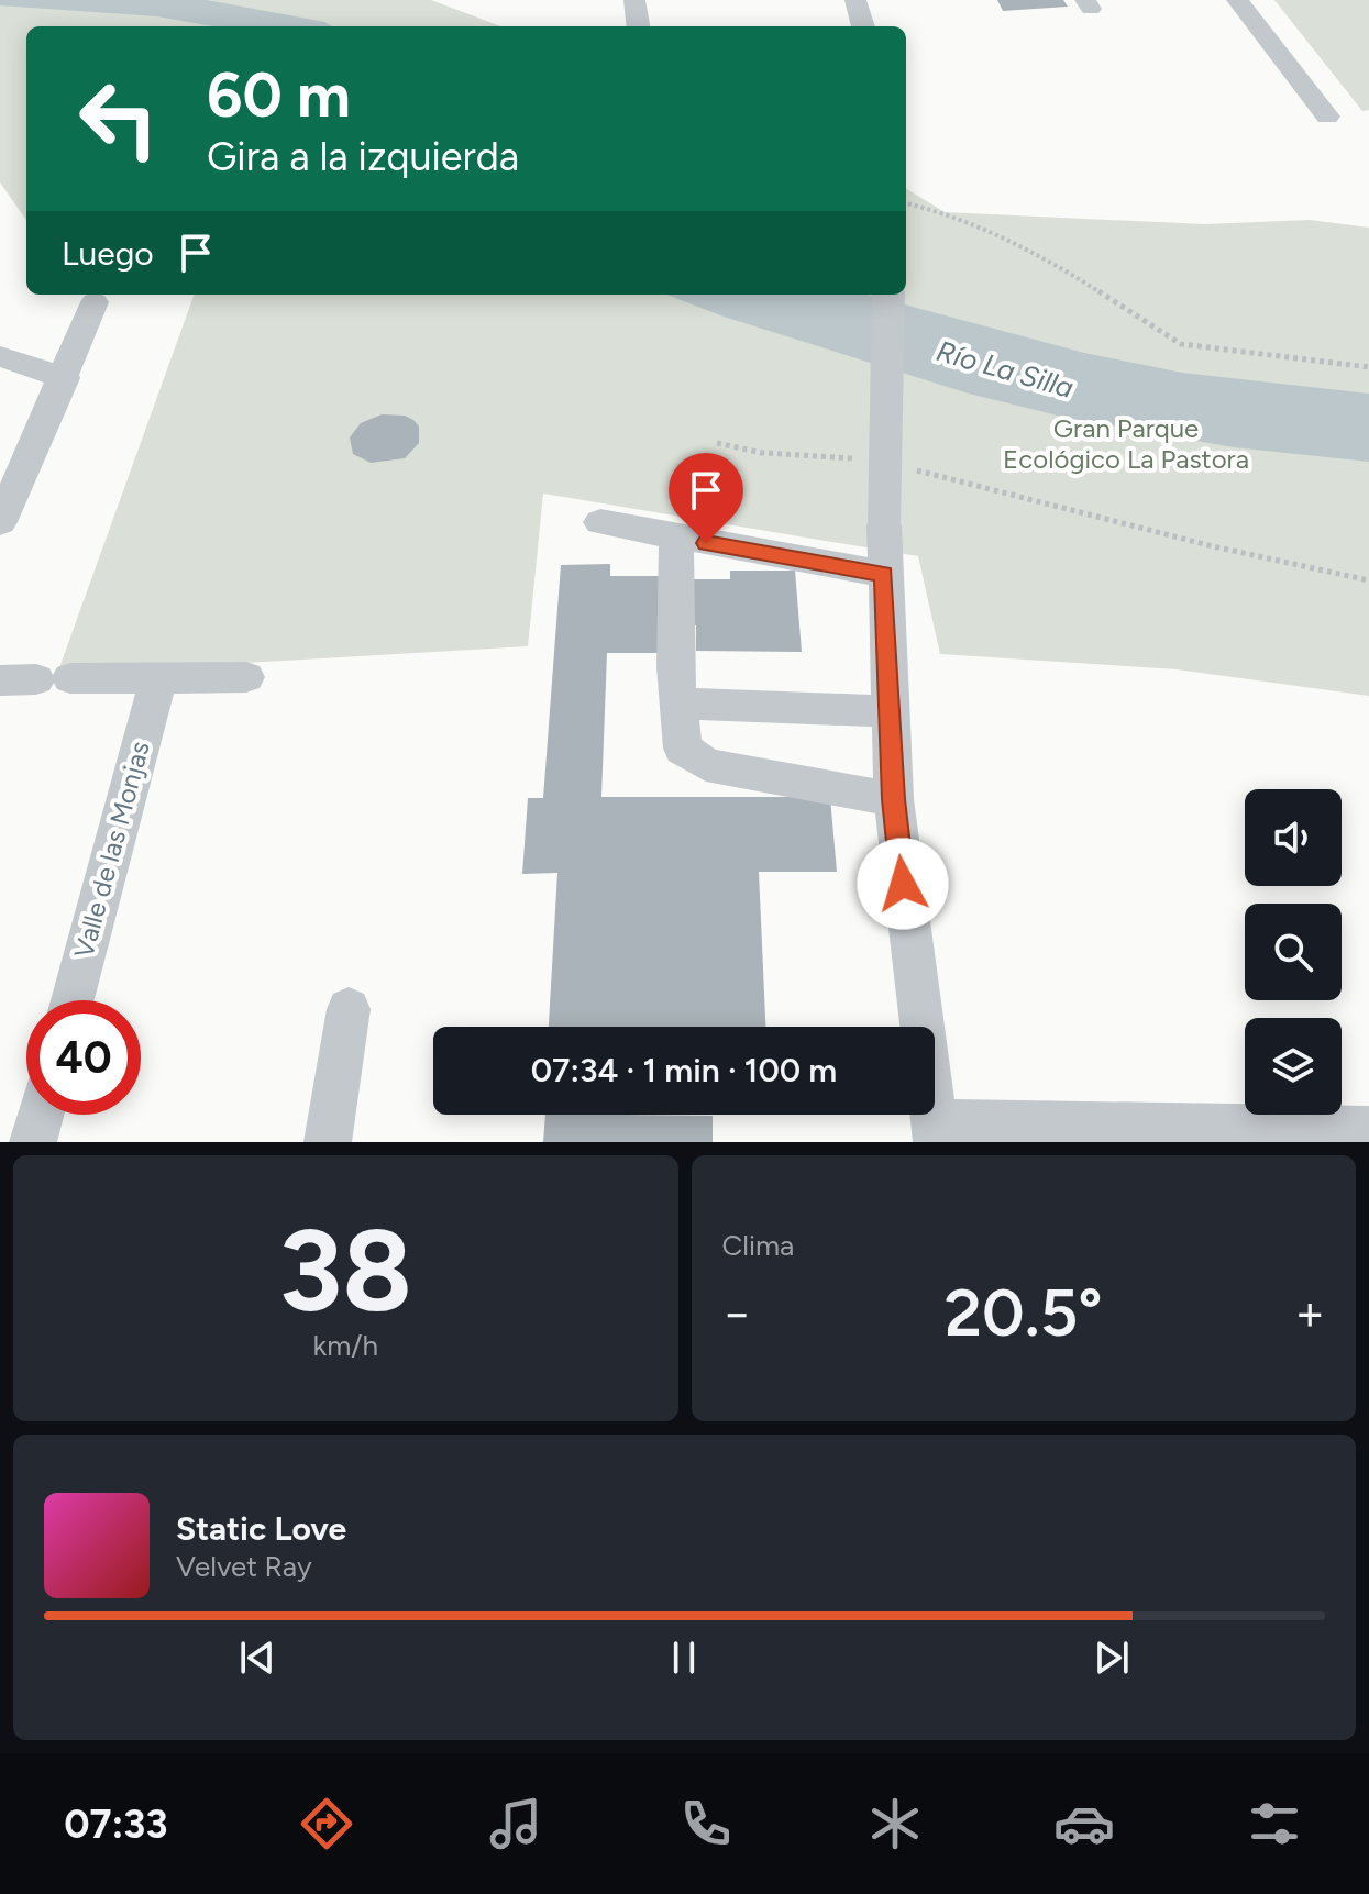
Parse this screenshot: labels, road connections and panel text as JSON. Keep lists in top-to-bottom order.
{
  "streets": {
    "street": ["Valle de las Monjas"]
  },
  "water": ["Río La Silla"],
  "parks": ["Gran Parque Ecológico La Pastora"],
  "page": {
    "turn": ["60 m", "Gira a la izquierda"],
    "then": "Luego",
    "limit": "40",
    "trip": "07:34 · 1 min · 100 m",
    "tile": [
      ["38", "km/h"],
      "Clima"
    ],
    "heat": ["−", "20.5°", "+"],
    "song": ["Static Love", "Velvet Ray"],
    "tabs": "07:33"
  }
}
